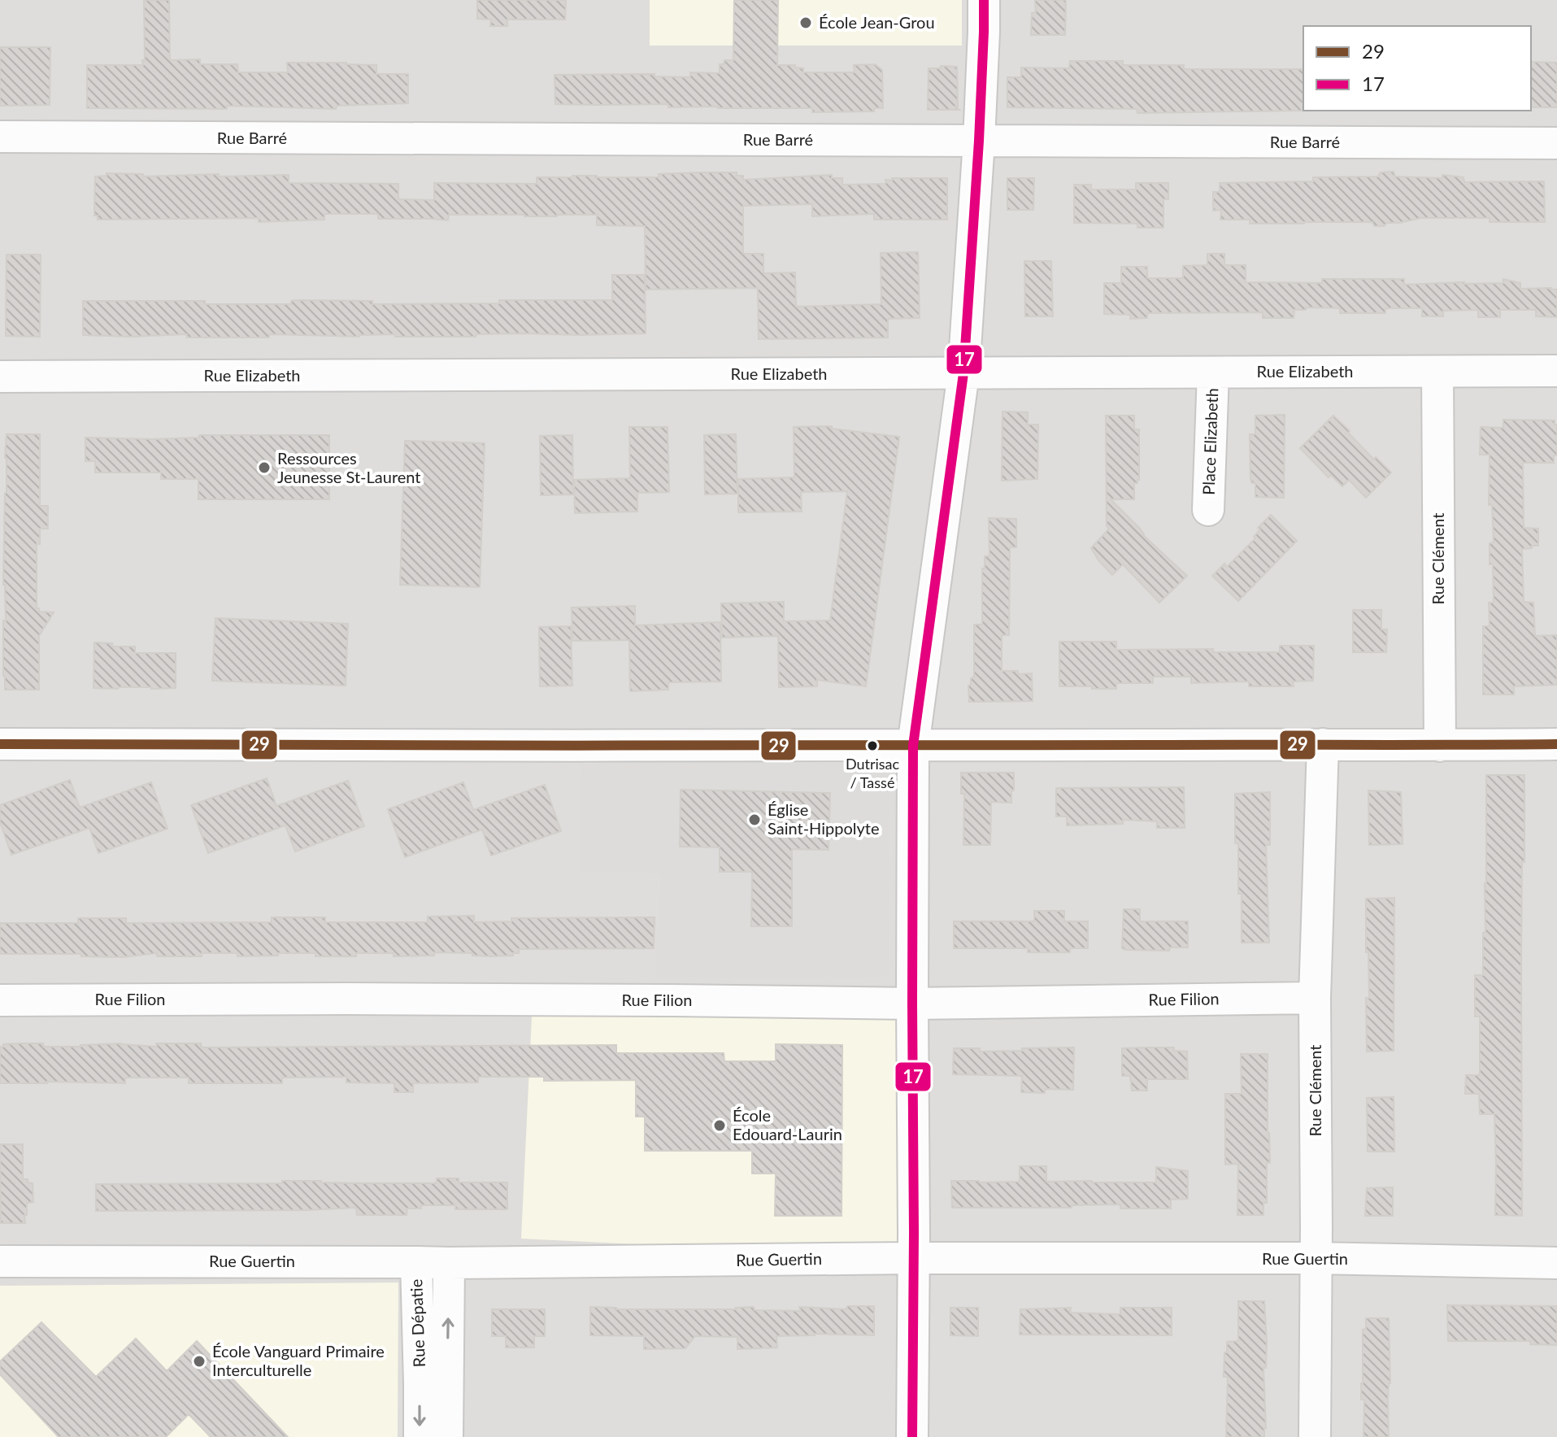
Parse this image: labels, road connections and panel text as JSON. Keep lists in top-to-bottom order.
{
  "streets": {
    "street": [
      "Rue Barré",
      "Rue Elizabeth",
      "Place Elizabeth",
      "Rue Clément",
      "Rue Filion",
      "Rue Guertin",
      "Rue Dépatie"
    ]
  },
  "crossings": [
    ["Rue Elizabeth", "Place Elizabeth"],
    ["Rue Elizabeth", "Rue Clément"],
    ["Rue Clément", "Rue Filion"],
    ["Rue Clément", "Rue Guertin"],
    ["Rue Guertin", "Rue Dépatie"]
  ],
  "places": [
    "École Jean-Grou",
    "Ressources Jeunesse St-Laurent",
    "Dutrisac / Tassé",
    "Église Saint-Hippolyte",
    "École Edouard-Laurin",
    "École Vanguard Primaire Interculturelle"
  ],
  "lines": ["transit line 17", "transit line 29"],
  "legend": ["29", "17"]
}
